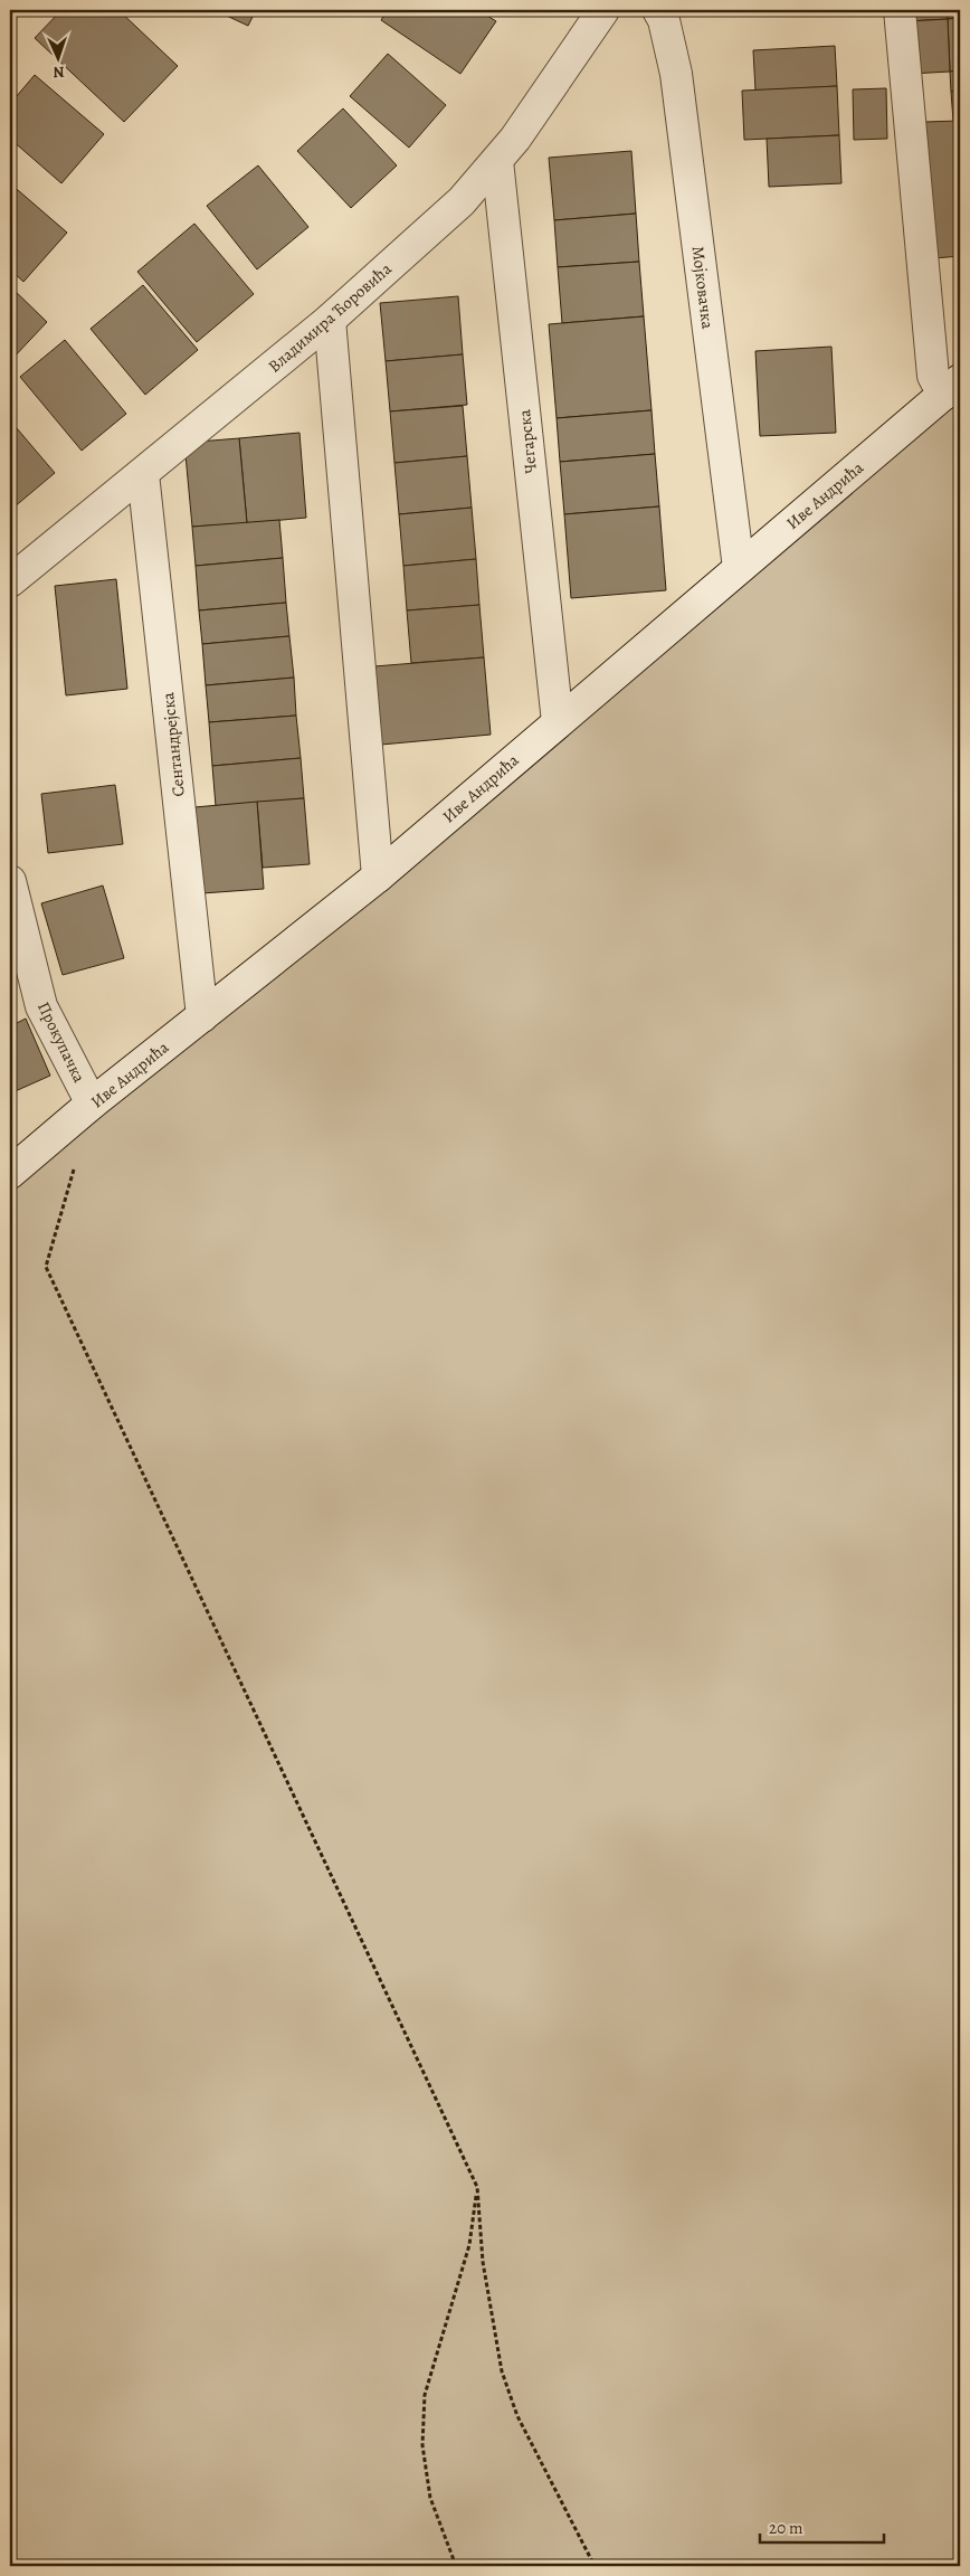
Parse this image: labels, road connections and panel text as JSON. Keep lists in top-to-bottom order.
{
  "streets": {
    "street": [
      "Мојковачка",
      "Владимира Ћоровића",
      "Чегарска",
      "Иве Андрића",
      "Сентандрејска",
      "Прокупачка"
    ]
  },
  "crossings": [
    ["Мојковачка", "Иве Андрића"],
    ["Владимира Ћоровића", "Чегарска"],
    ["Владимира Ћоровића", "Сентандрејска"],
    ["Чегарска", "Иве Андрића"],
    ["Иве Андрића", "Сентандрејска"],
    ["Иве Андрића", "Прокупачка"]
  ],
  "scale_bar": "20 m",
  "north": "bottom"
}
